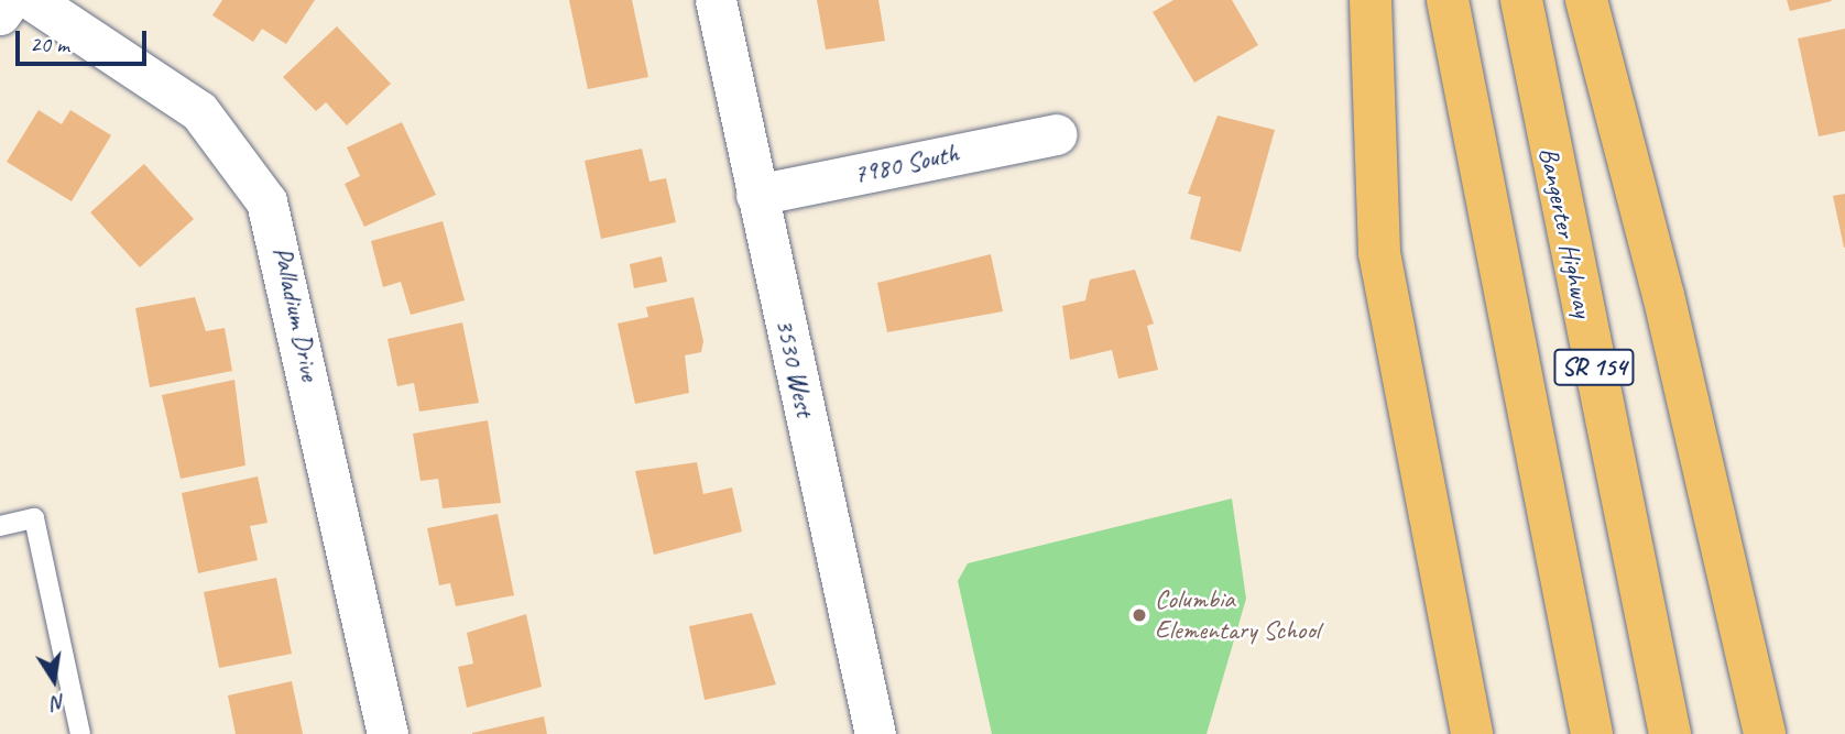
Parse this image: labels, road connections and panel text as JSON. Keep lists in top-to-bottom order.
{
  "streets": {
    "highway": ["Bangerter Highway", "SR 154"],
    "street": ["7980 South", "Palladium Drive", "3530 West"]
  },
  "crossings": [
    ["7980 South", "3530 West"]
  ],
  "places": ["Columbia Elementary School"],
  "scale_bar": "20 m",
  "north": "bottom"
}
